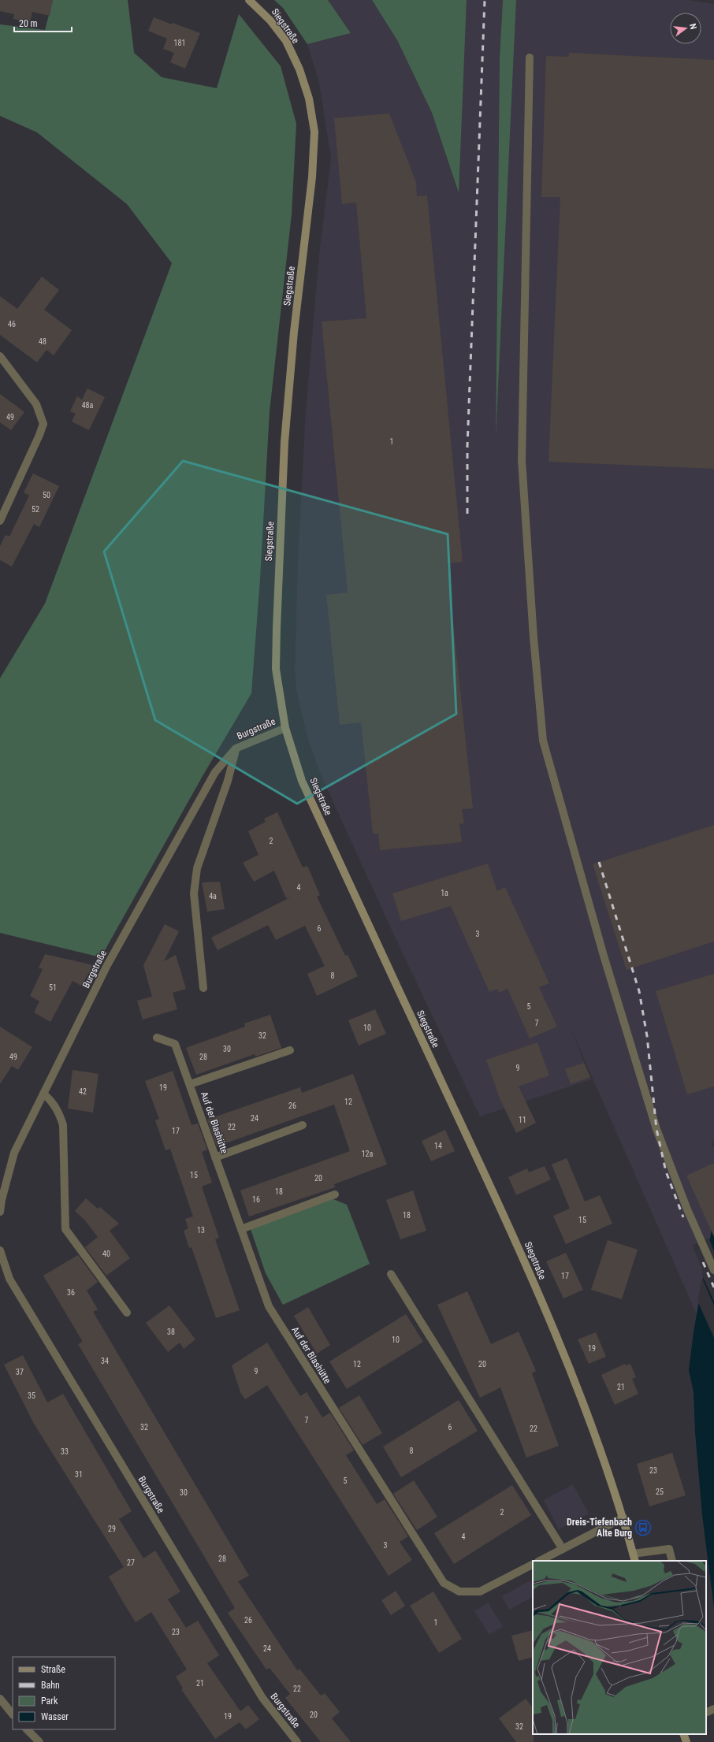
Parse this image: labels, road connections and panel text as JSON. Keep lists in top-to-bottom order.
{
  "streets": {
    "street": ["Siegstraße", "Burgstraße", "Auf der Blashütte"]
  },
  "crossings": [
    ["Siegstraße", "Burgstraße"]
  ],
  "places": {
    "bus stop": ["Dreis-Tiefenbach Alte Burg"]
  },
  "house_numbers": [
    "181",
    "46",
    "48",
    "48a",
    "49",
    "1",
    "50",
    "52",
    "2",
    "4",
    "1a",
    "4a",
    "6",
    "3",
    "8",
    "51",
    "5",
    "7",
    "10",
    "32",
    "30",
    "49",
    "28",
    "9",
    "19",
    "42",
    "12",
    "26",
    "24",
    "11",
    "22",
    "17",
    "14",
    "12a",
    "15",
    "20",
    "18",
    "16",
    "18",
    "15",
    "13",
    "40",
    "17",
    "36",
    "38",
    "10",
    "19",
    "34",
    "12",
    "20",
    "9",
    "37",
    "21",
    "35",
    "7",
    "32",
    "6",
    "22",
    "8",
    "33",
    "23",
    "31",
    "5",
    "25",
    "30",
    "2",
    "29",
    "4",
    "3",
    "28",
    "27",
    "26",
    "1",
    "23",
    "24",
    "21",
    "22",
    "20",
    "19",
    "32"
  ],
  "legend": [
    "Straße",
    "Bahn",
    "Park",
    "Wasser"
  ],
  "scale_bar": "20 m",
  "north": "right"
}
